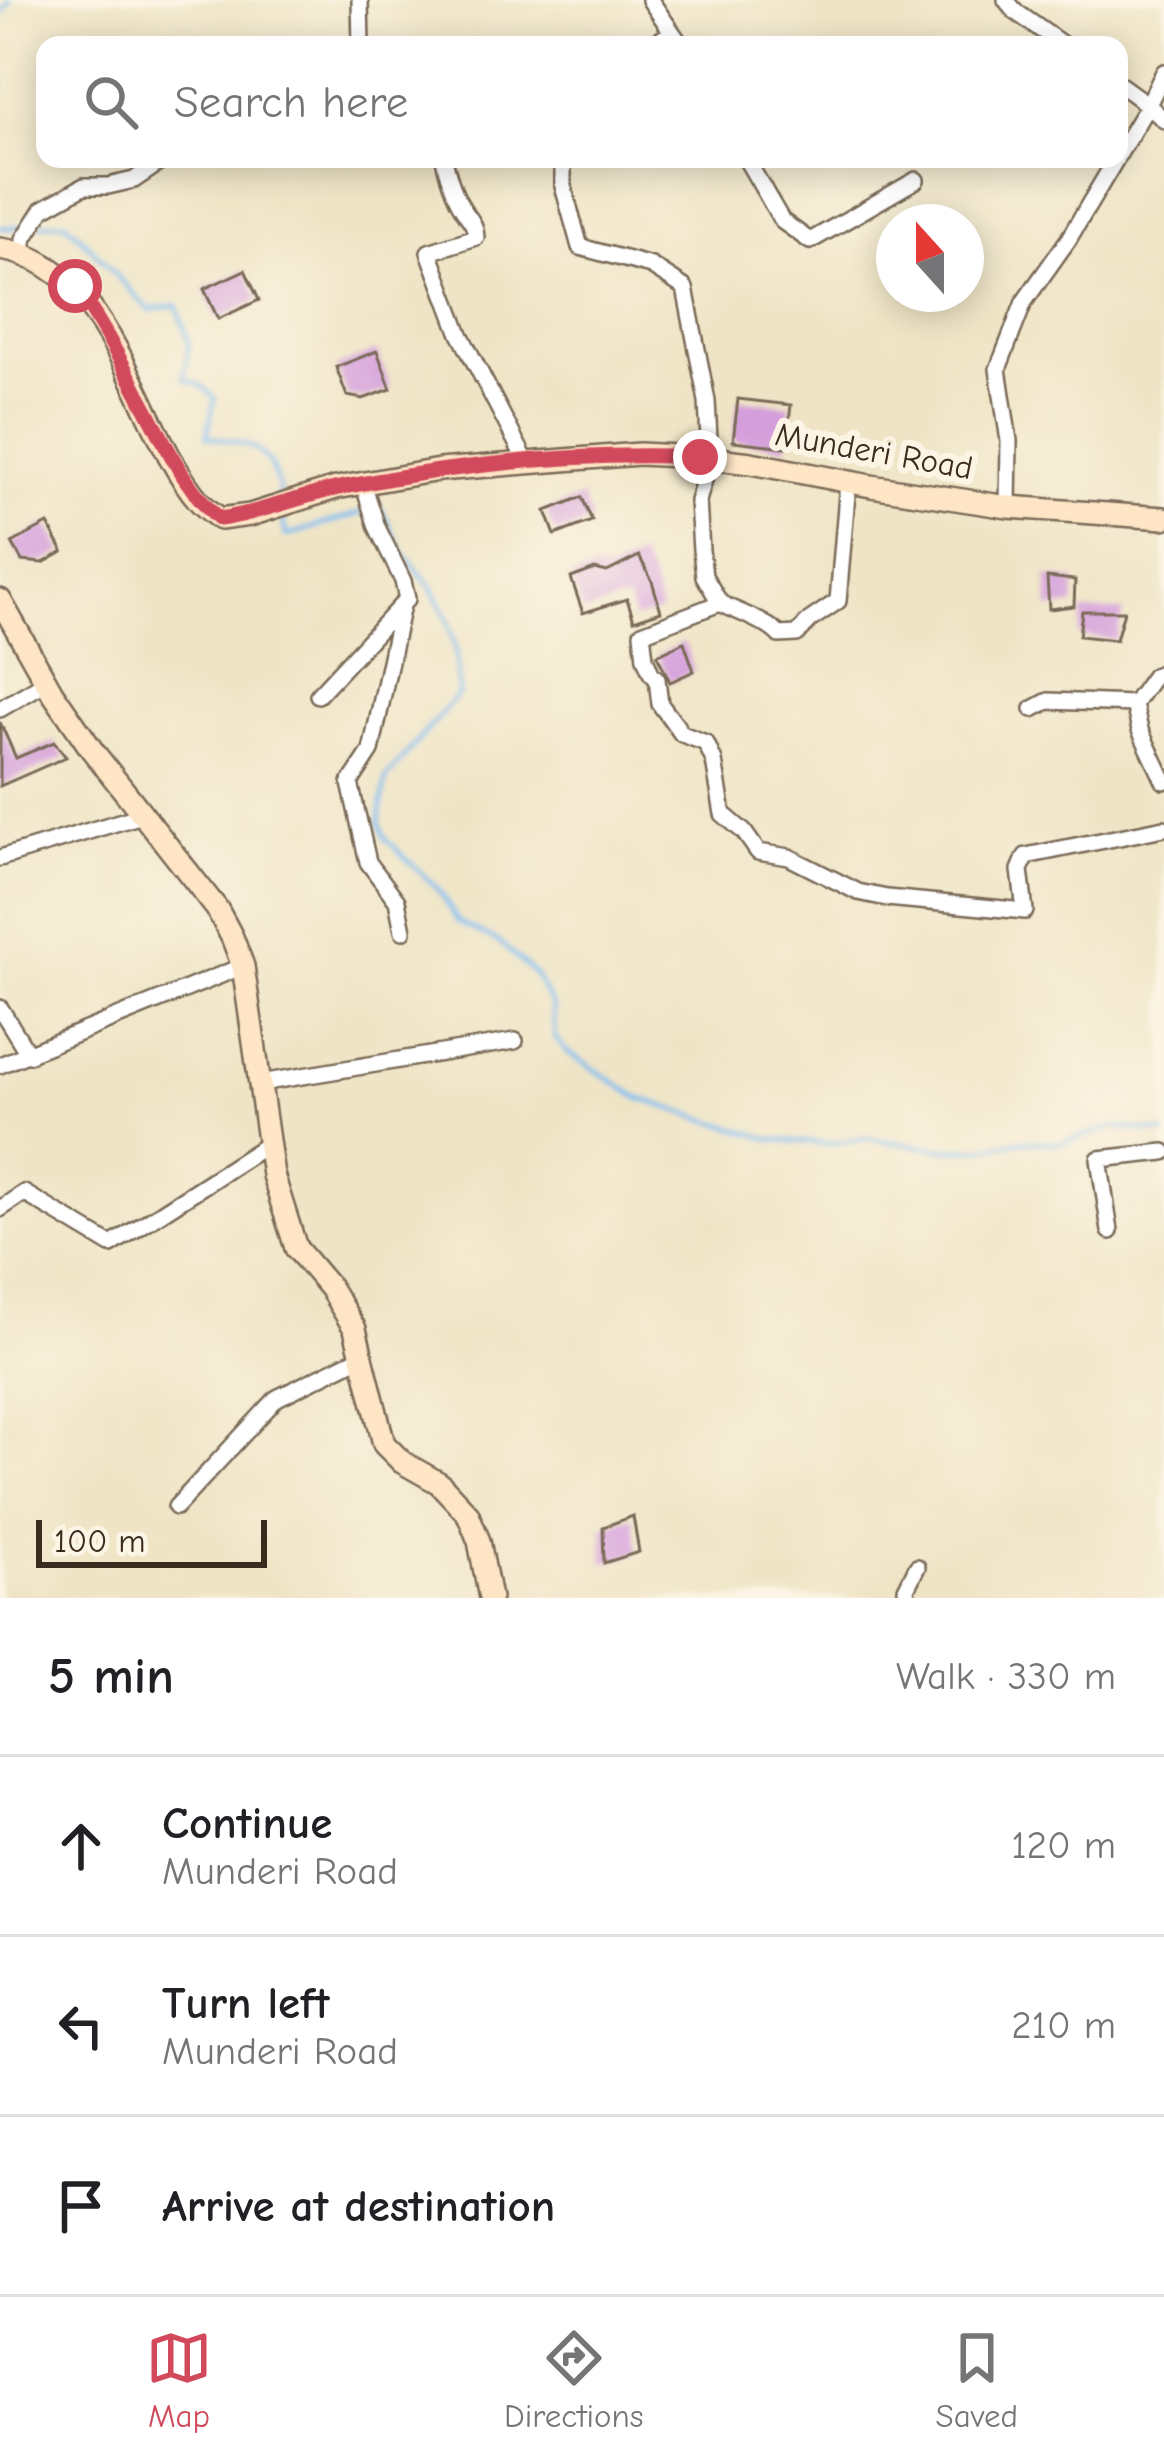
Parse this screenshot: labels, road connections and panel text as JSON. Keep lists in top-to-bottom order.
{
  "streets": {
    "main road": ["Munderi Road"]
  },
  "scale_bar": "100 m",
  "north": "top",
  "page": {
    "search": "Search here",
    "scale": "100 m",
    "heading": ["5 min", "Walk · 330 m"],
    "list": [
      ["Continue", "Munderi Road", "120 m"],
      ["Turn left", "Munderi Road", "210 m"],
      "Arrive at destination"
    ],
    "nav": ["Map", "Directions", "Saved"]
  }
}
